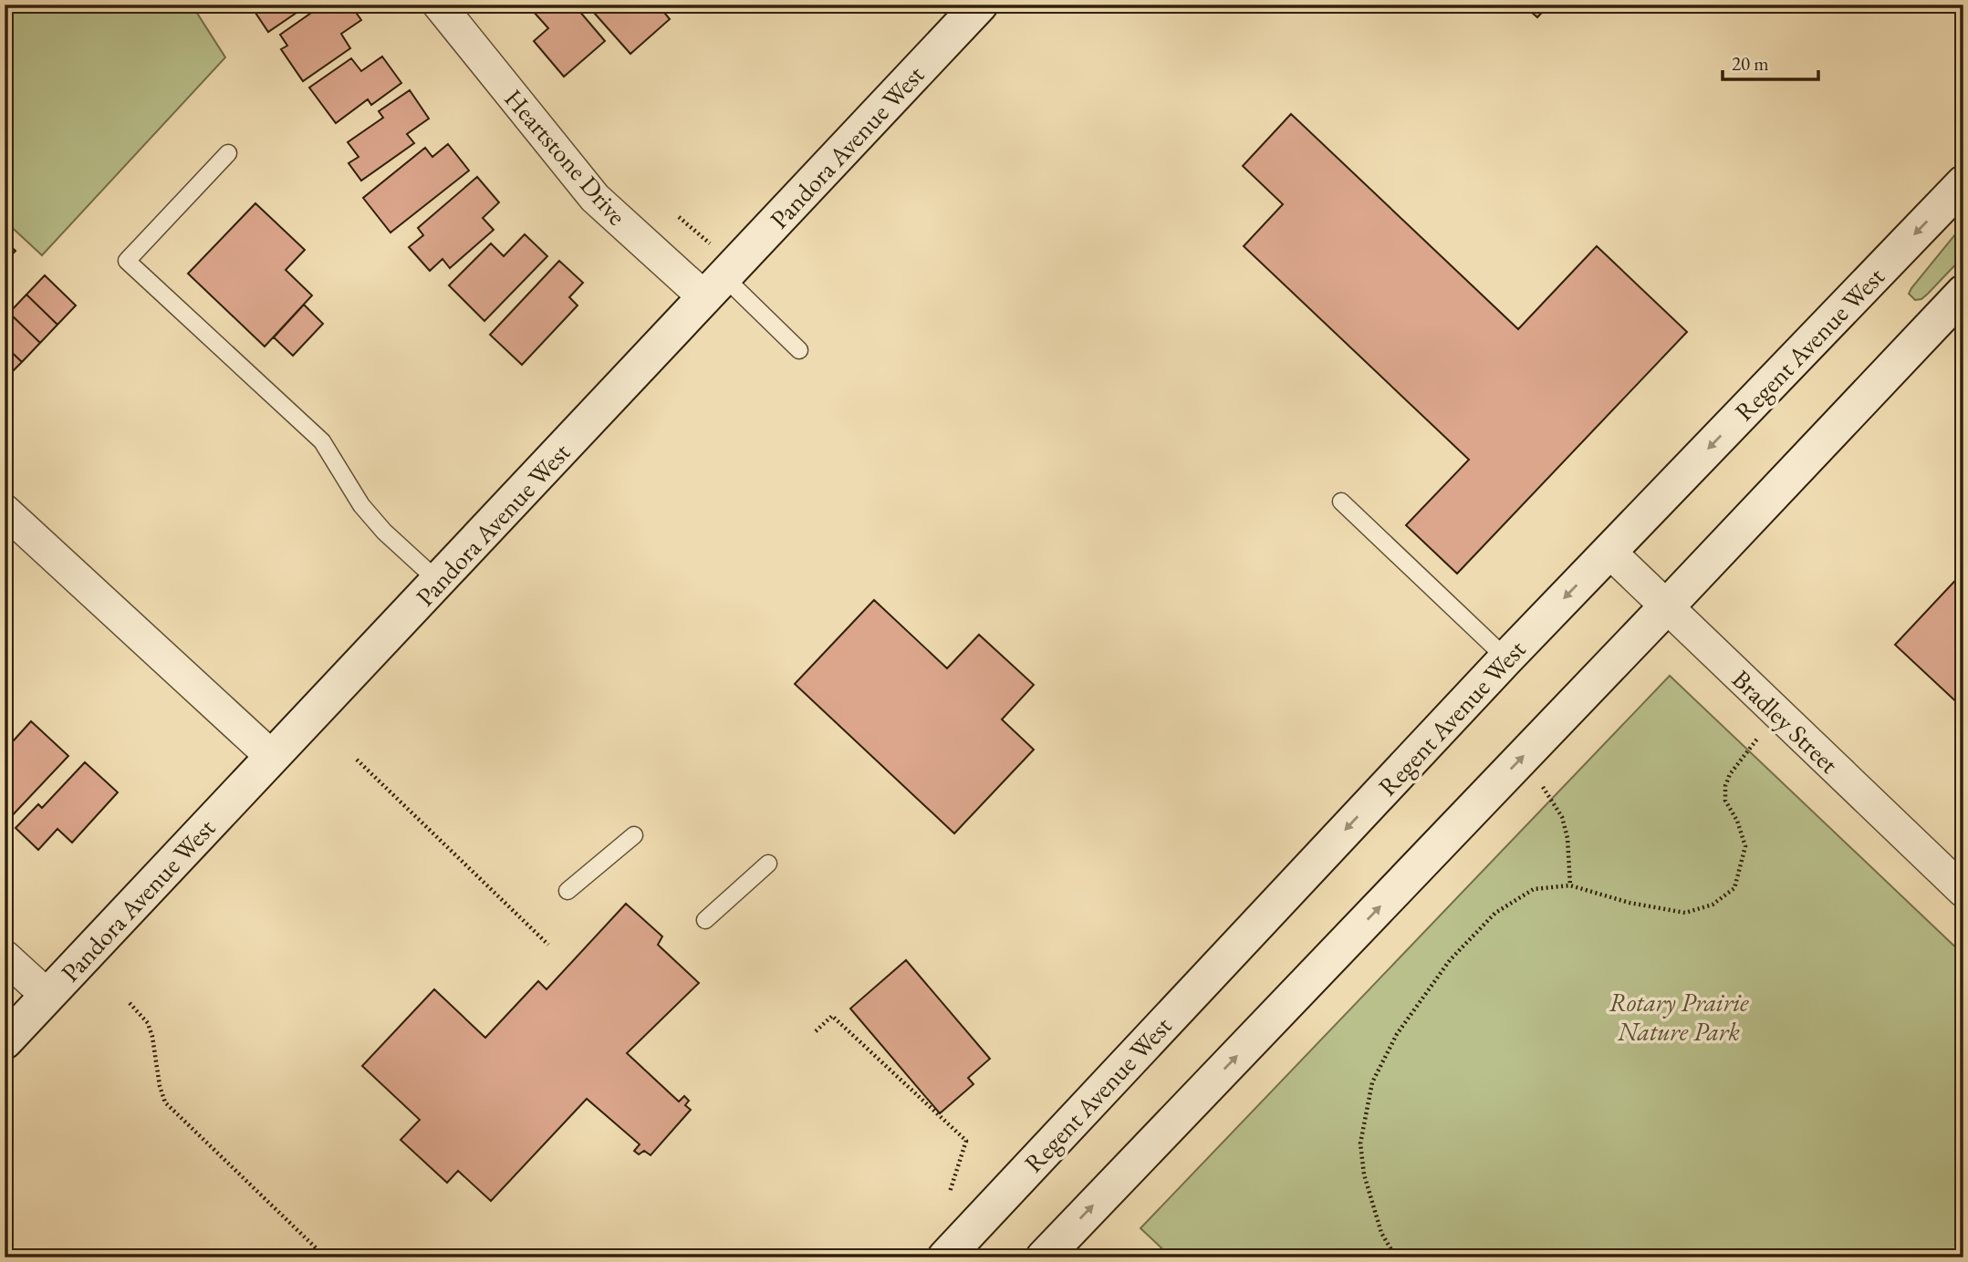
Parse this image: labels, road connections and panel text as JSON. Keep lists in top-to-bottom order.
{
  "streets": {
    "main road": ["Pandora Avenue West", "Regent Avenue West"],
    "street": ["Heartstone Drive", "Bradley Street"]
  },
  "crossings": [
    ["Pandora Avenue West", "Heartstone Drive"],
    ["Regent Avenue West", "Bradley Street"]
  ],
  "parks": ["Rotary Prairie Nature Park"],
  "scale_bar": "20 m"
}
